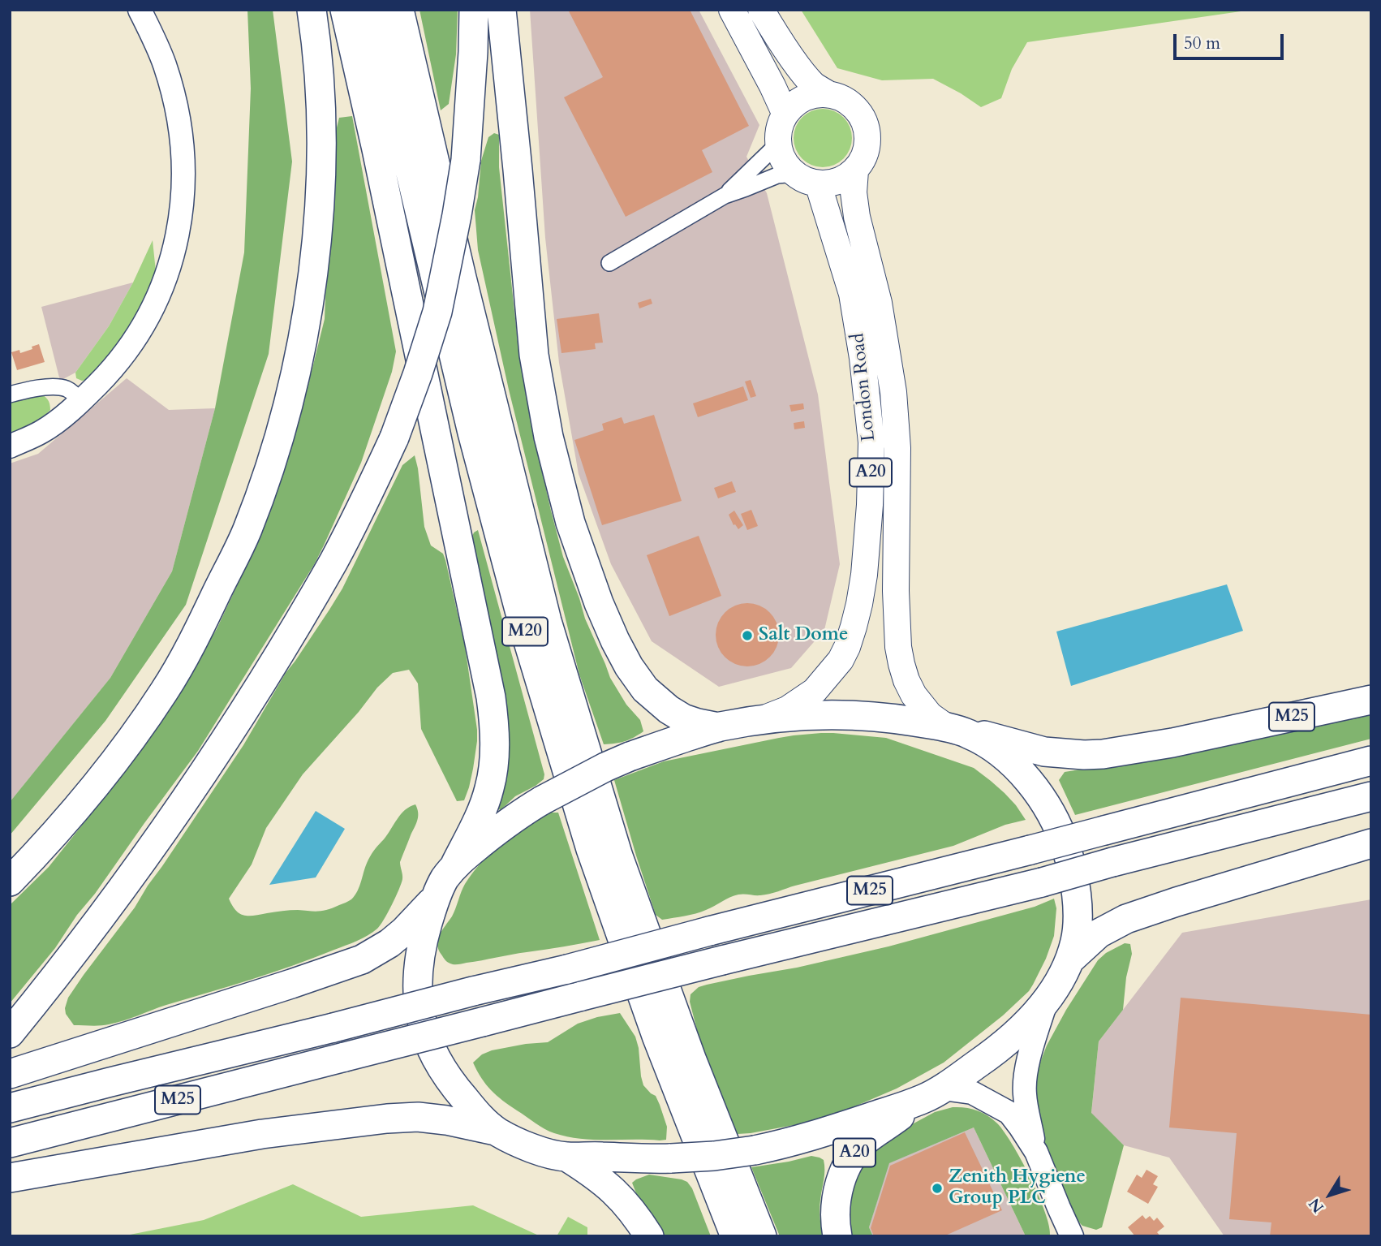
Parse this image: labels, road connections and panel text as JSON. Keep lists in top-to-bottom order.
{
  "streets": {
    "highway": ["A20", "M20", "M25"],
    "main road": ["London Road"]
  },
  "crossings": [
    ["London Road", "M25"]
  ],
  "places": ["Salt Dome", "Zenith Hygiene Group PLC"],
  "scale_bar": "50 m",
  "north": "bottom left"
}
